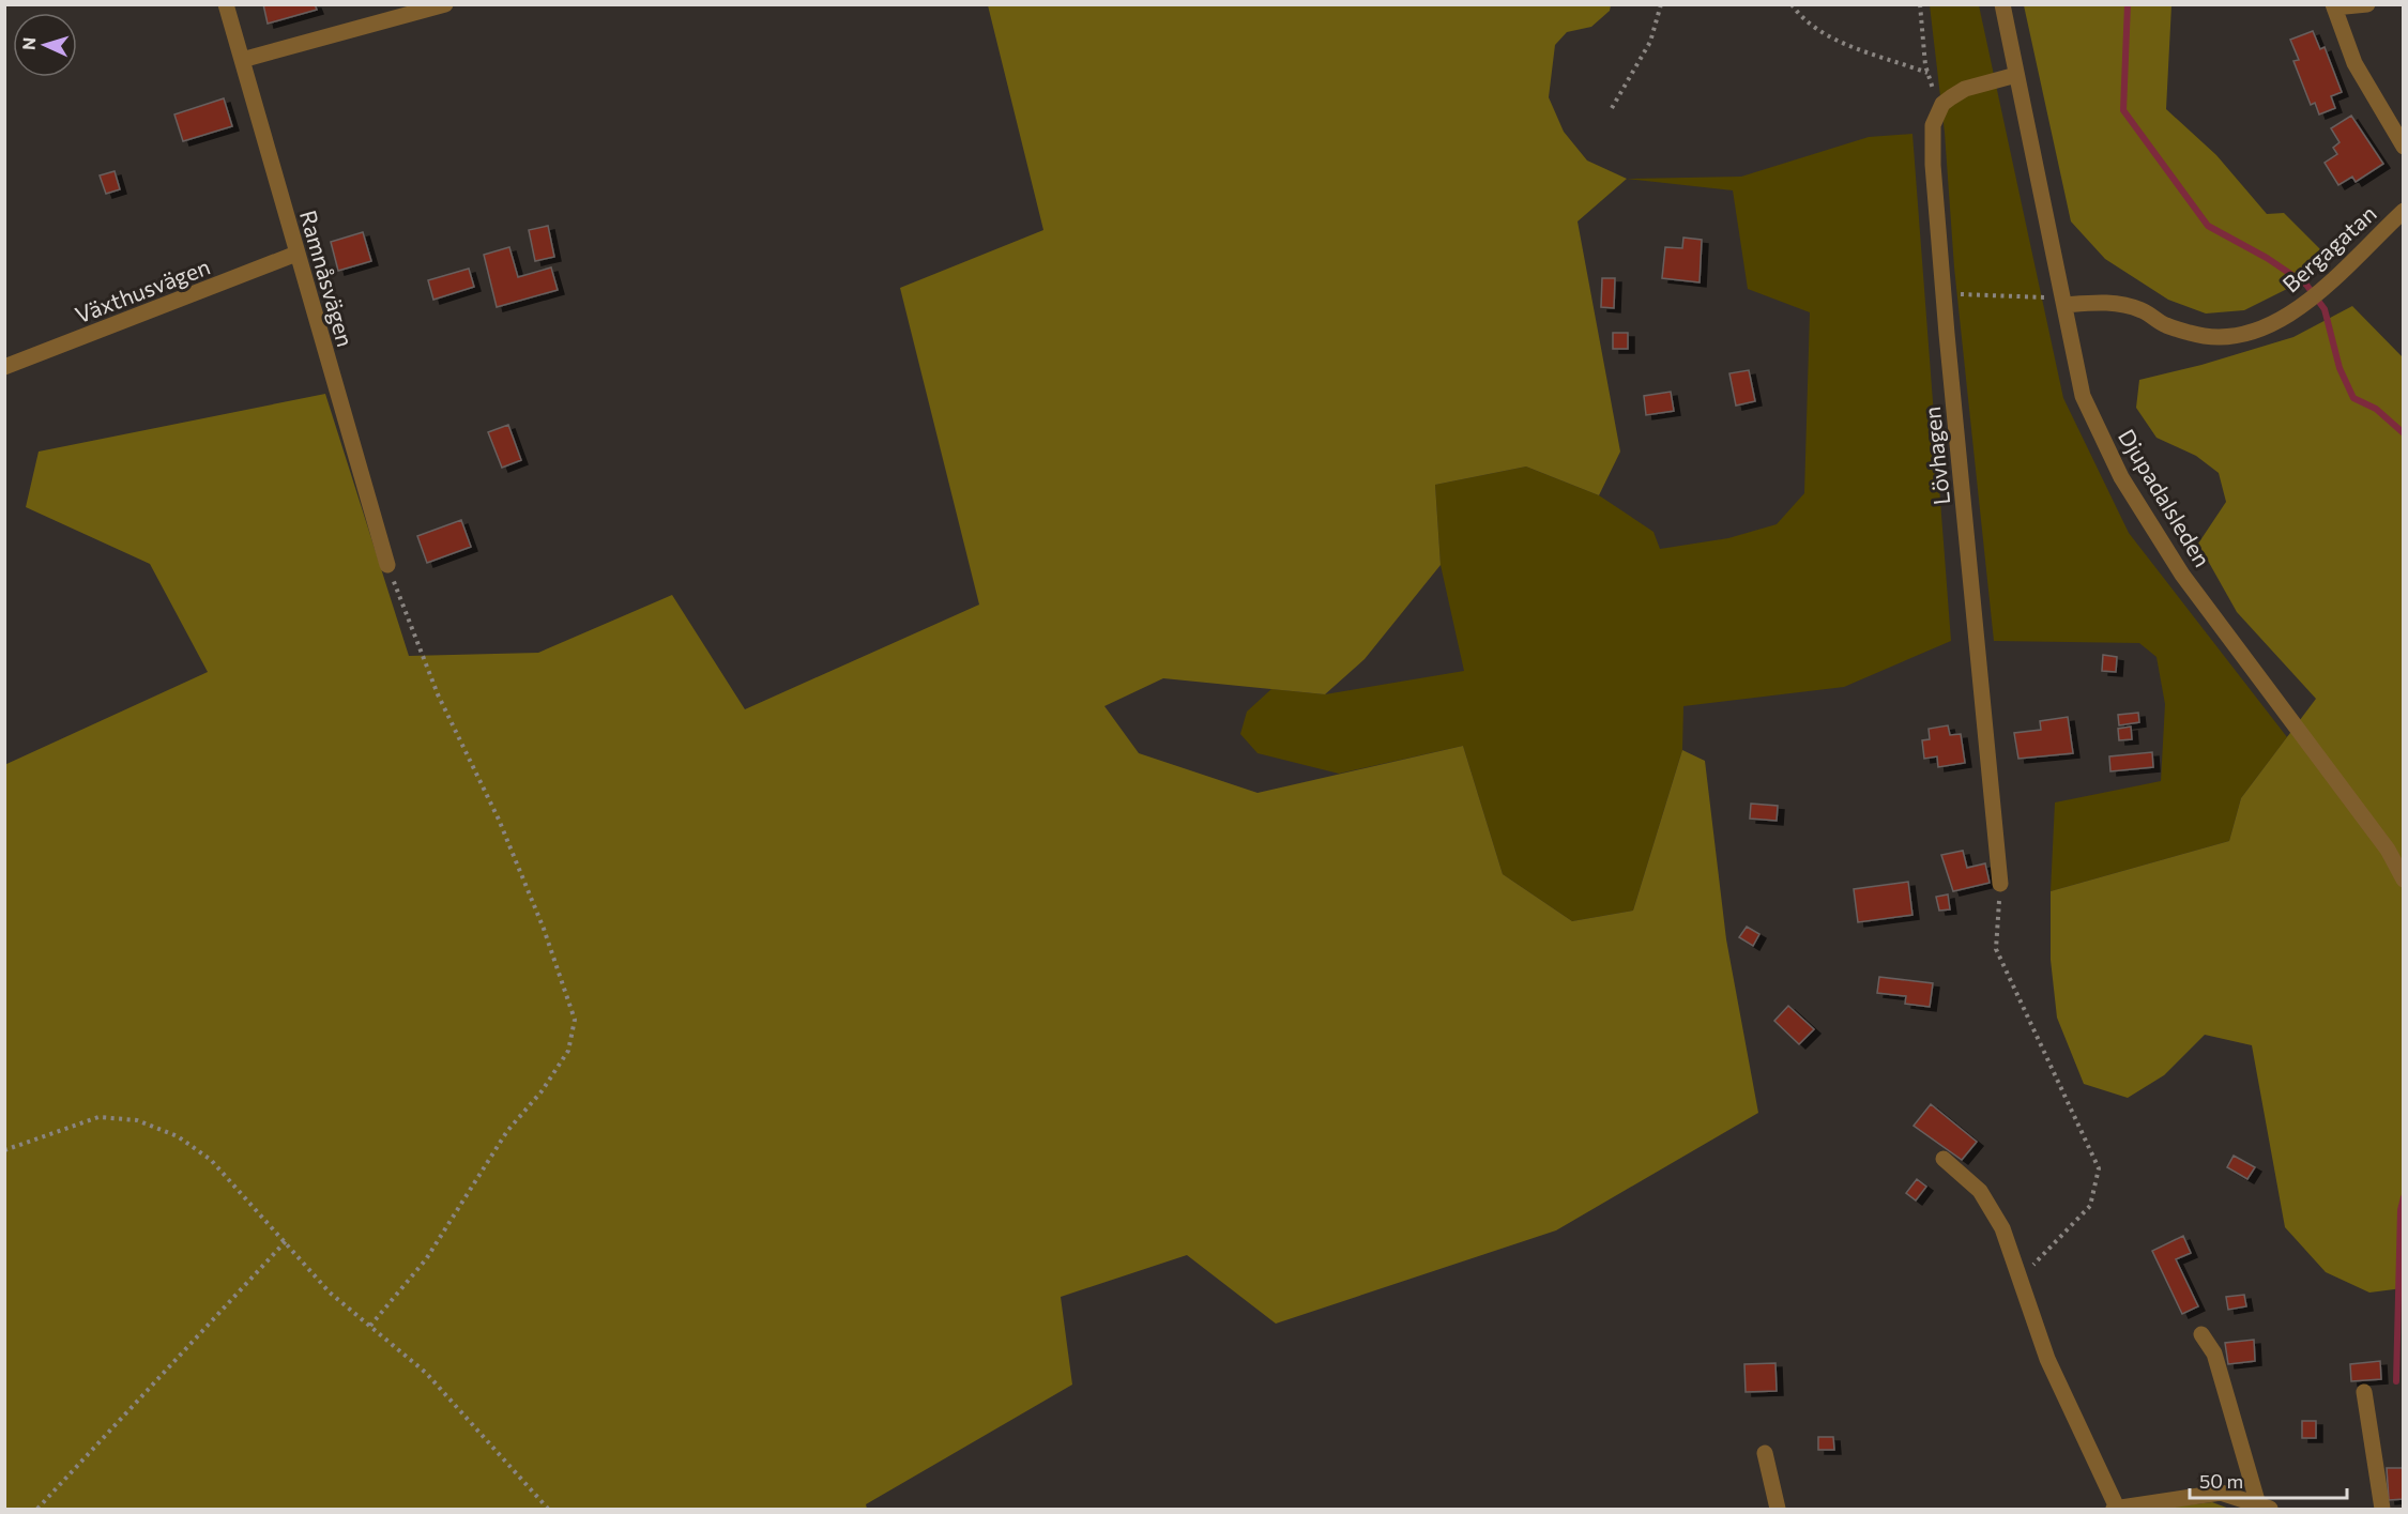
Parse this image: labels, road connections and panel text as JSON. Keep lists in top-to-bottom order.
{
  "streets": {
    "street": [
      "Bergagatan",
      "Ramnåsvägen",
      "Växthusvägen",
      "Lövhagen",
      "Djupadalsleden"
    ]
  },
  "crossings": [
    ["Bergagatan", "Djupadalsleden"],
    ["Ramnåsvägen", "Växthusvägen"]
  ],
  "scale_bar": "50 m",
  "north": "left"
}
